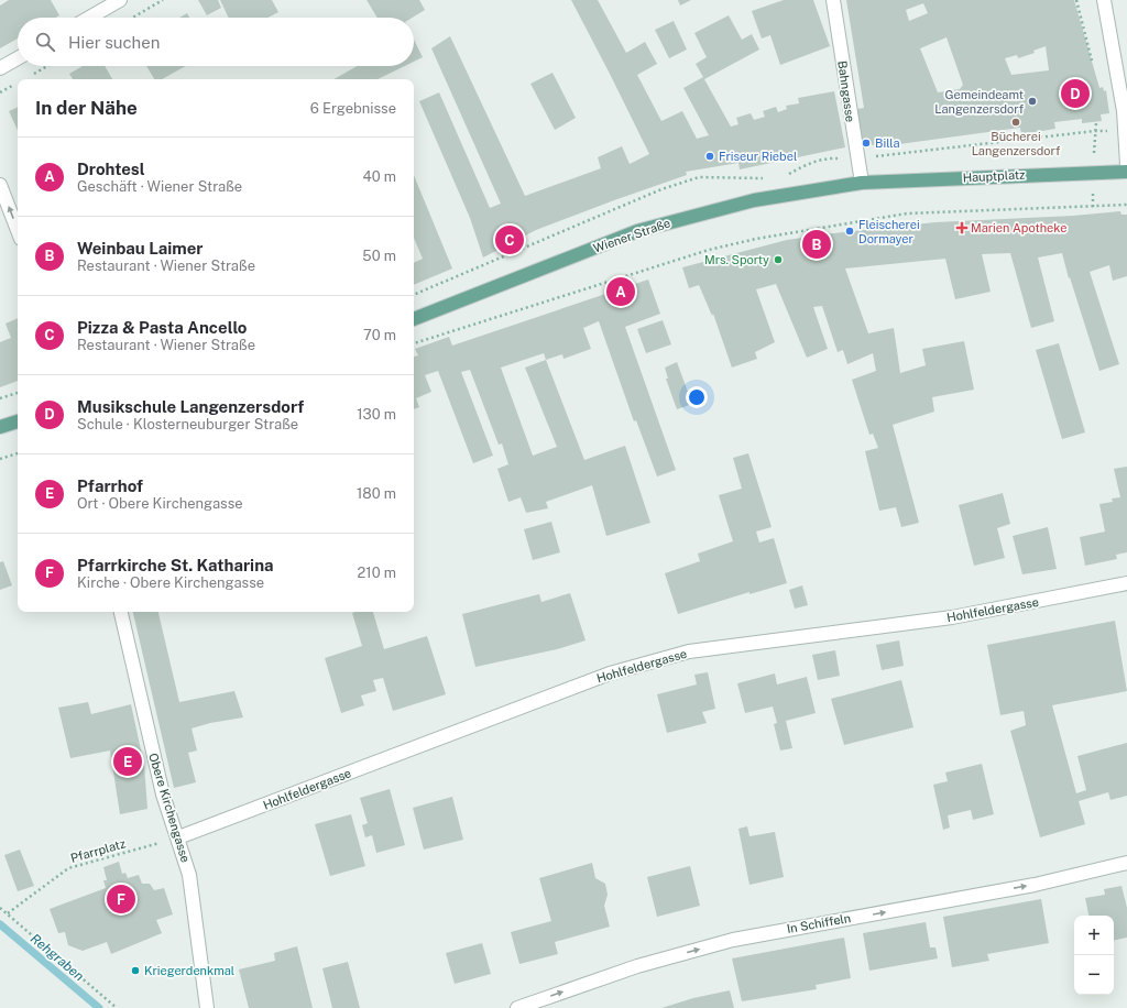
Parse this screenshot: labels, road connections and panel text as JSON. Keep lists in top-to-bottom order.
{
  "streets": {
    "main road": ["Hauptplatz", "Wiener Straße"],
    "street": [
      "Bahngasse",
      "Hohlfeldergasse",
      "Obere Kirchengasse",
      "In Schiffeln"
    ],
    "path": ["Pfarrplatz"]
  },
  "crossings": [
    ["Bahngasse", "Hauptplatz"],
    ["Bahngasse", "Wiener Straße"],
    ["Hauptplatz", "Wiener Straße"],
    ["Hohlfeldergasse", "Obere Kirchengasse"],
    ["Hohlfeldergasse", "Pfarrplatz"],
    ["Obere Kirchengasse", "Pfarrplatz"]
  ],
  "one_way": ["In Schiffeln"],
  "water": ["Rehgraben"],
  "places": {
    "other": [
      "Gemeindeamt Langenzersdorf",
      "Bücherei Langenzersdorf",
      "Billa",
      "Friseur Riebel",
      "Fleischerei Dormayer",
      "Mrs. Sporty",
      "Kriegerdenkmal"
    ],
    "health": ["Marien Apotheke"]
  },
  "page": {
    "search": "Hier suchen",
    "pins": [
      "D",
      "C",
      "B",
      "A",
      "E",
      "F"
    ],
    "heading": ["In der Nähe", "6 Ergebnisse"],
    "list": [
      {
        "mark": "A",
        "name": "Drohtesl",
        "note": "Geschäft · Wiener Straße",
        "value": "40 m"
      },
      {
        "mark": "B",
        "name": "Weinbau Laimer",
        "note": "Restaurant · Wiener Straße",
        "value": "50 m"
      },
      {
        "mark": "C",
        "name": "Pizza & Pasta Ancello",
        "note": "Restaurant · Wiener Straße",
        "value": "70 m"
      },
      {
        "mark": "D",
        "name": "Musikschule Langenzersdorf",
        "note": "Schule · Klosterneuburger Straße",
        "value": "130 m"
      },
      {
        "mark": "E",
        "name": "Pfarrhof",
        "note": "Ort · Obere Kirchengasse",
        "value": "180 m"
      },
      {
        "mark": "F",
        "name": "Pfarrkirche St. Katharina",
        "note": "Kirche · Obere Kirchengasse",
        "value": "210 m"
      }
    ],
    "map_buttons": ["+", "−"]
  }
}
